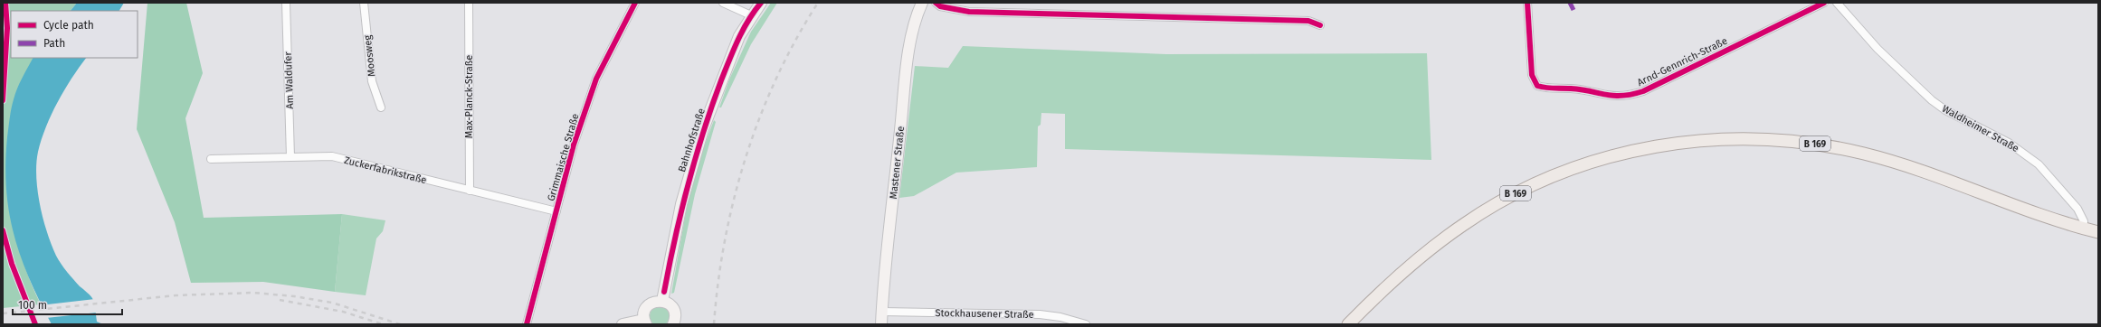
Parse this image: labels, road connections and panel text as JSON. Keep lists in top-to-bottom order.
{
  "streets": {
    "main road": ["Bahnhofstraße", "B 169", "Mastener Straße"],
    "street": [
      "Moosweg",
      "Arnd-Gennrich-Straße",
      "Am Waldufer",
      "Max-Planck-Straße",
      "Waldheimer Straße",
      "Grimmaische Straße",
      "Zuckerfabrikstraße",
      "Stockhausener Straße"
    ]
  },
  "crossings": [
    ["Am Waldufer", "Zuckerfabrikstraße"],
    ["Max-Planck-Straße", "Zuckerfabrikstraße"],
    ["Waldheimer Straße", "B 169"],
    ["Grimmaische Straße", "Zuckerfabrikstraße"],
    ["Mastener Straße", "Stockhausener Straße"]
  ],
  "legend": ["Cycle path", "Path"],
  "scale_bar": "100 m"
}
